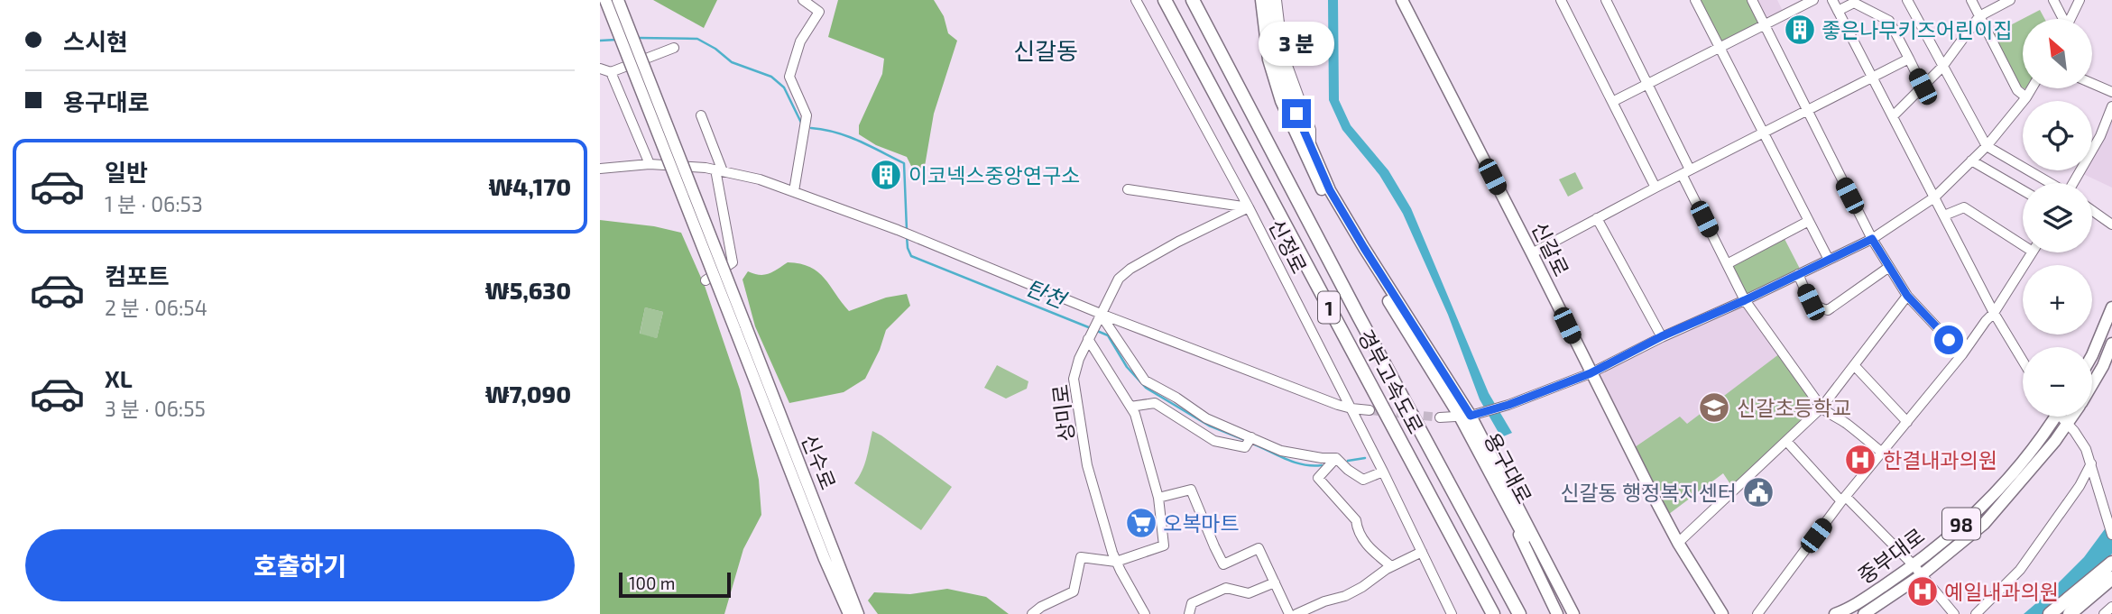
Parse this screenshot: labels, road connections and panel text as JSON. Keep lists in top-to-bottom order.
{
  "streets": {
    "highway": ["1", "경부고속도로"],
    "main road": [
      "신갈로",
      "신수로",
      "용구대로",
      "98",
      "중부대로"
    ],
    "street": ["신정로", "상미로"]
  },
  "crossings": [
    ["신정로", "상미로"]
  ],
  "districts": ["신갈동"],
  "water": ["탄천"],
  "places": {
    "building": ["좋은나무키즈어린이집", "이코넥스중앙연구소"],
    "school or university": ["신갈초등학교"],
    "hospital": ["한결내과의원", "예일내과의원"],
    "public building": ["신갈동 행정복지센터"],
    "supermarket": ["오복마트"]
  },
  "scale_bar": "100 m",
  "north": "top left",
  "page": {
    "banner": ["스시현", "용구대로"],
    "map_buttons": ["+", "−"],
    "bubble": "3 분",
    "list": [
      {
        "name": "일반",
        "note": "1 분 · 06:53",
        "value": "₩4,170"
      },
      {
        "name": "컴포트",
        "note": "2 분 · 06:54",
        "value": "₩5,630"
      },
      {
        "name": "XL",
        "note": "3 분 · 06:55",
        "value": "₩7,090"
      }
    ],
    "buttons": "호출하기",
    "scale": "100 m"
  }
}
